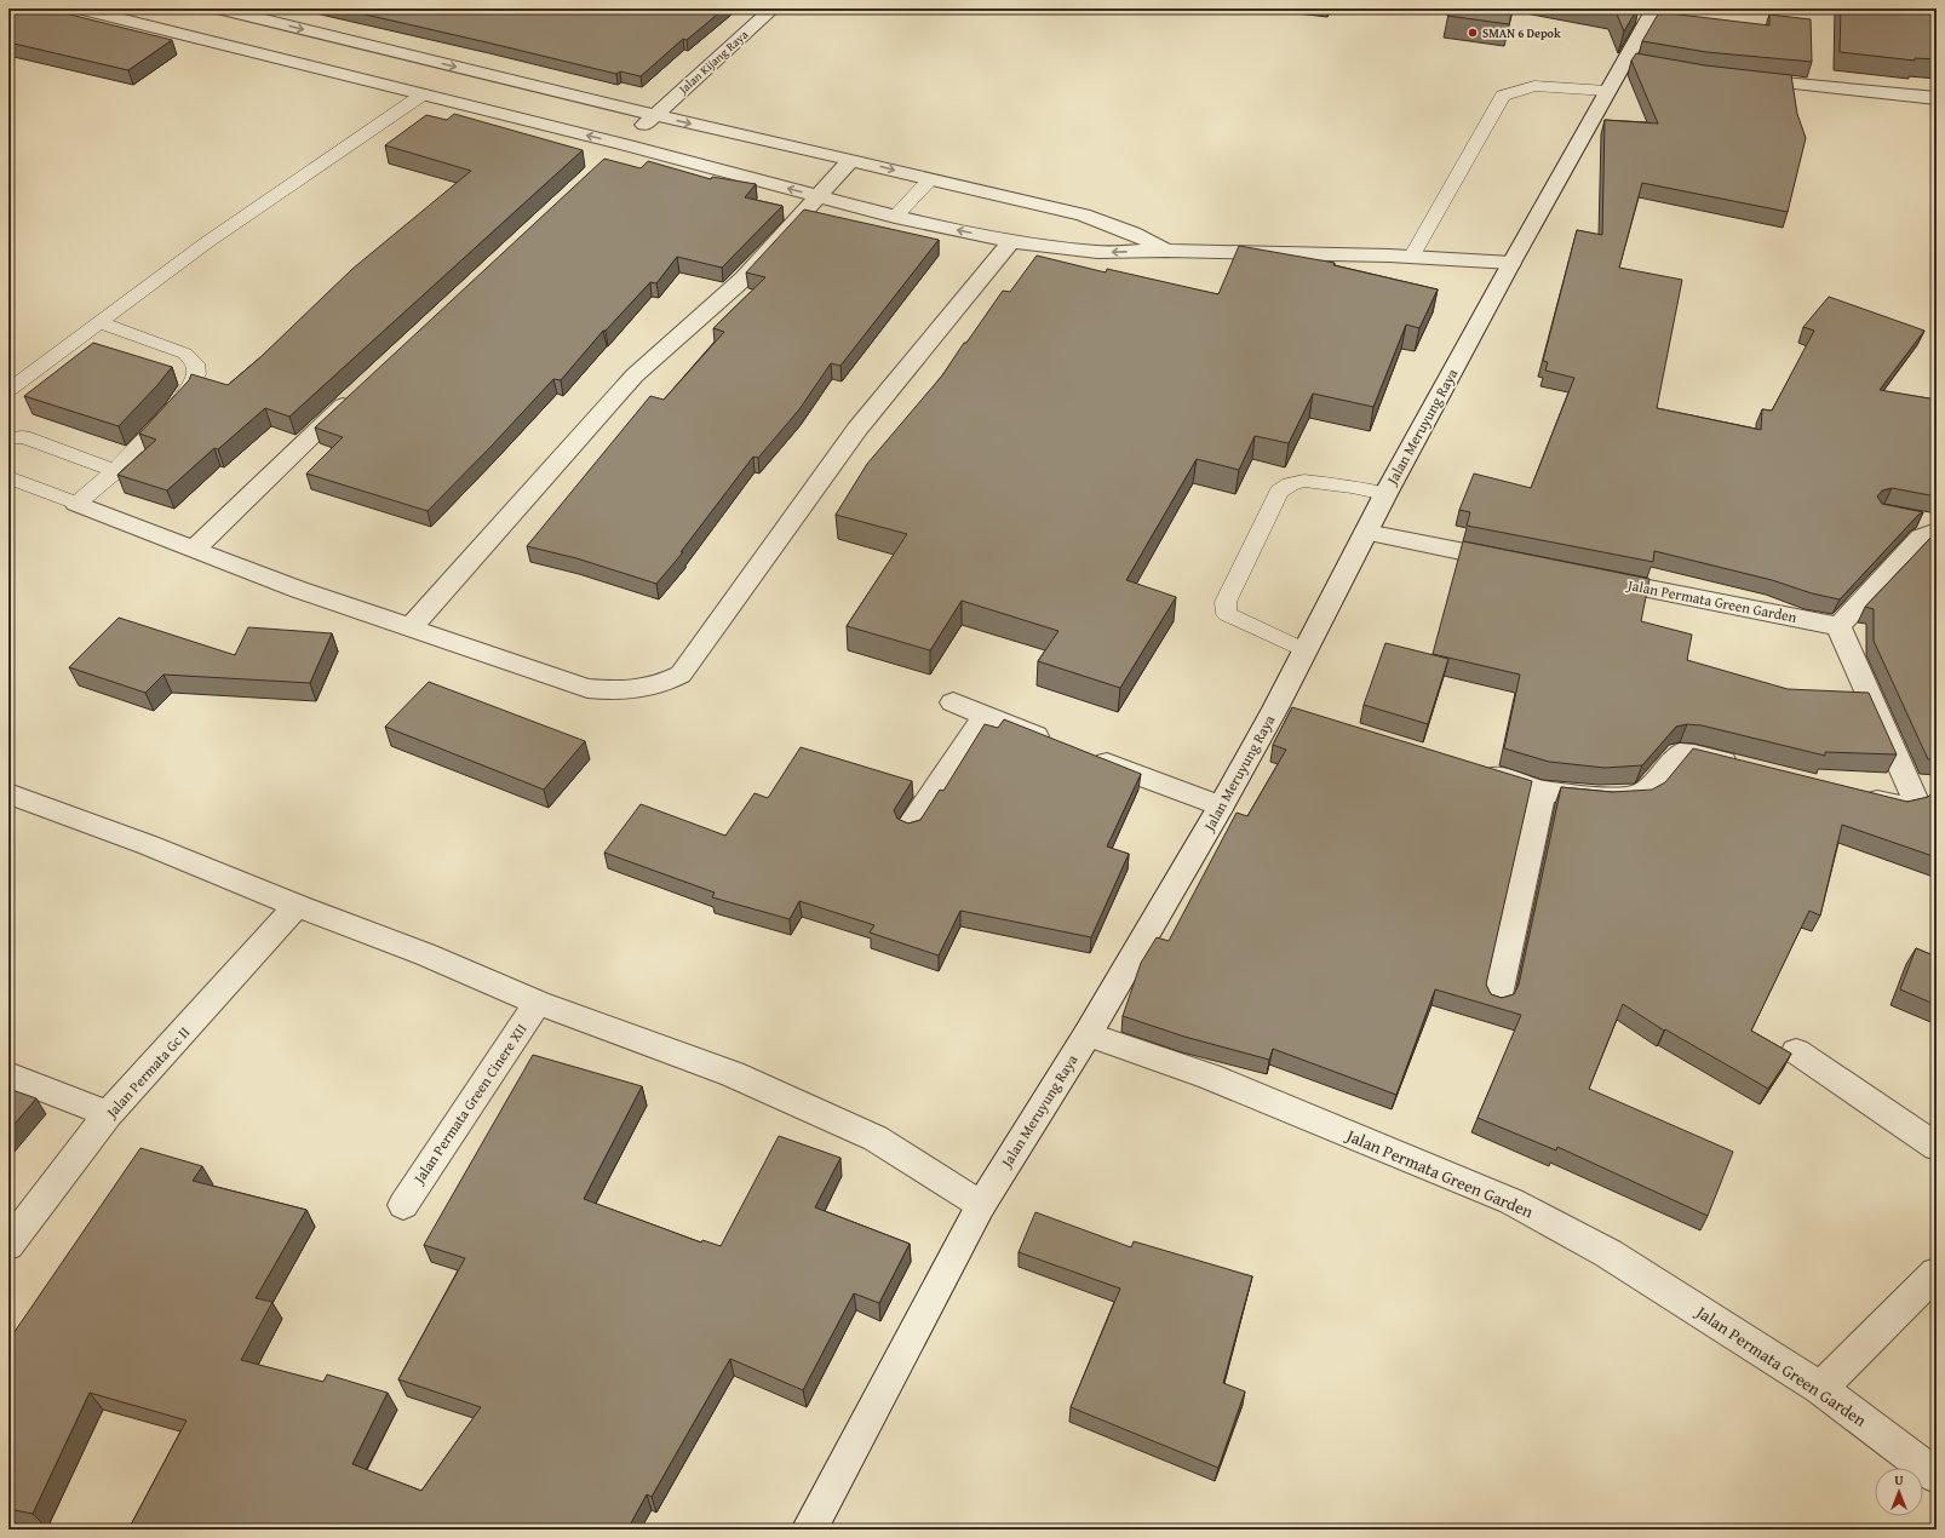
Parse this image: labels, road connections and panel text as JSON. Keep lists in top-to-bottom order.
{
  "streets": {
    "street": [
      "Jalan Kijang Raya",
      "Jalan Meruyung Raya",
      "Jalan Permata Green Garden",
      "Jalan Permata Gc II",
      "Jalan Permata Green Cinere XII"
    ]
  },
  "crossings": [
    ["Jalan Meruyung Raya", "Jalan Permata Green Garden"]
  ],
  "places": ["SMAN 6 Depok"],
  "north": "top"
}
